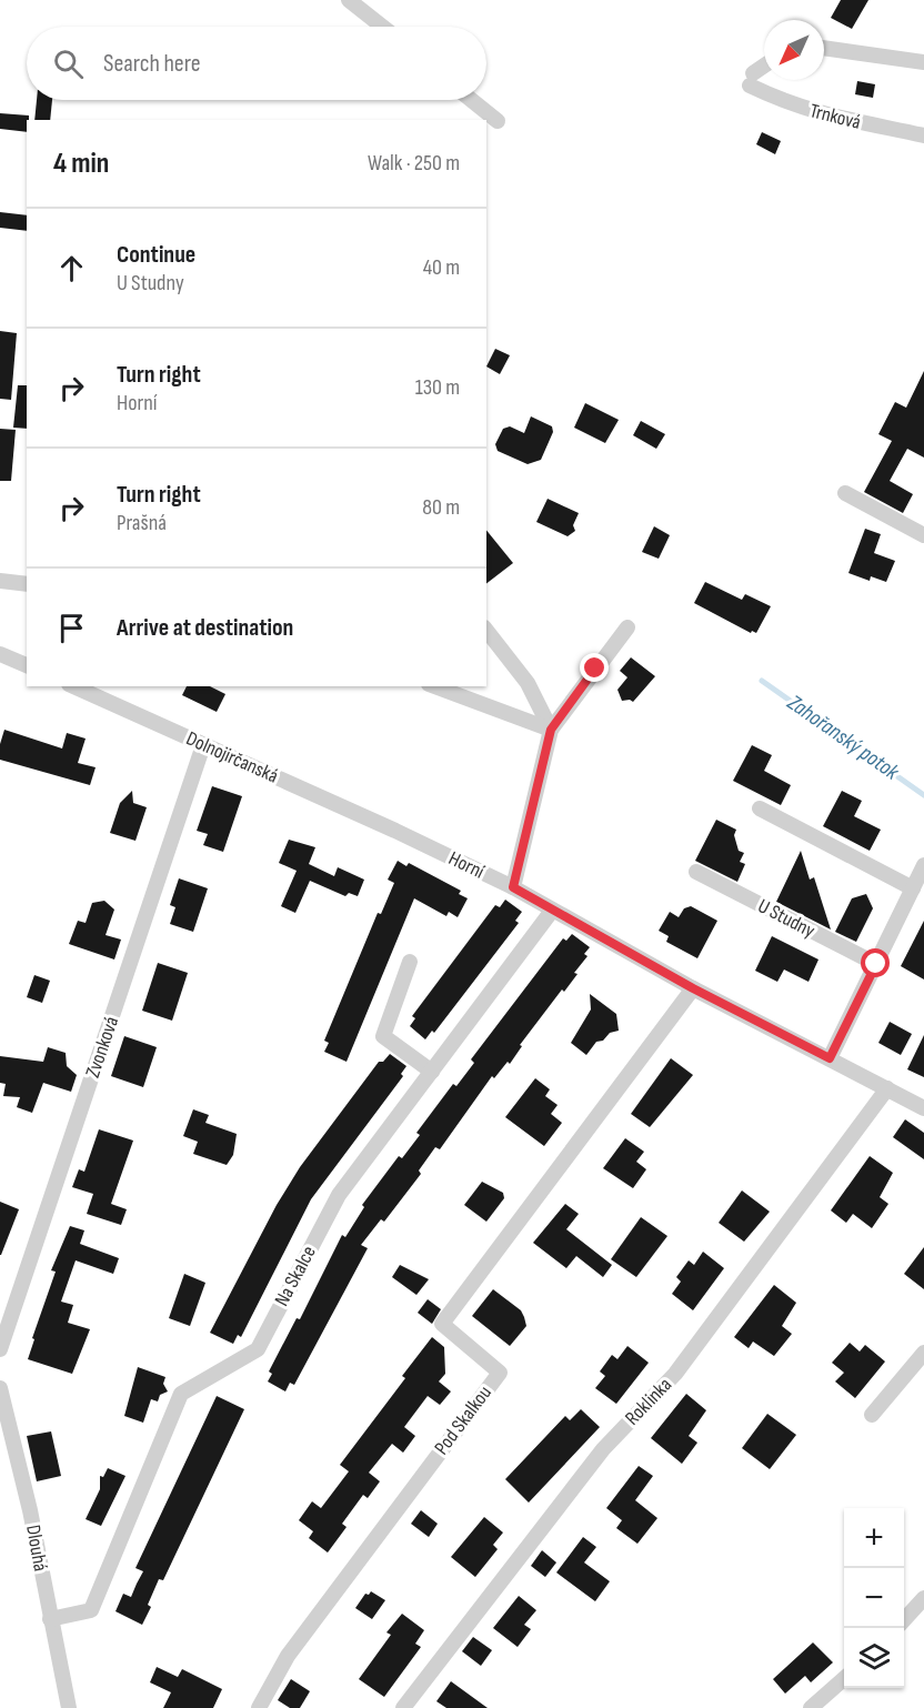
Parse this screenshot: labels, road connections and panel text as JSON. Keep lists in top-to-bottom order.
{
  "streets": {
    "street": [
      "Trnková",
      "Dolnojirčanská",
      "Horní",
      "U Studny",
      "Zvonková",
      "Na Skalce",
      "Roklinka",
      "Pod Skalkou",
      "Dlouhá"
    ]
  },
  "crossings": [
    ["Dolnojirčanská", "Horní"],
    ["Dolnojirčanská", "Zvonková"],
    ["Horní", "Na Skalce"],
    ["Horní", "Roklinka"],
    ["Horní", "Pod Skalkou"],
    ["Na Skalce", "Dlouhá"]
  ],
  "water": ["Zahořanský potok"],
  "north": "bottom left",
  "page": {
    "search": "Search here",
    "heading": ["4 min", "Walk · 250 m"],
    "list": [
      ["Continue", "U Studny", "40 m"],
      ["Turn right", "Horní", "130 m"],
      ["Turn right", "Prašná", "80 m"],
      "Arrive at destination"
    ],
    "map_buttons": ["+", "−"]
  }
}
